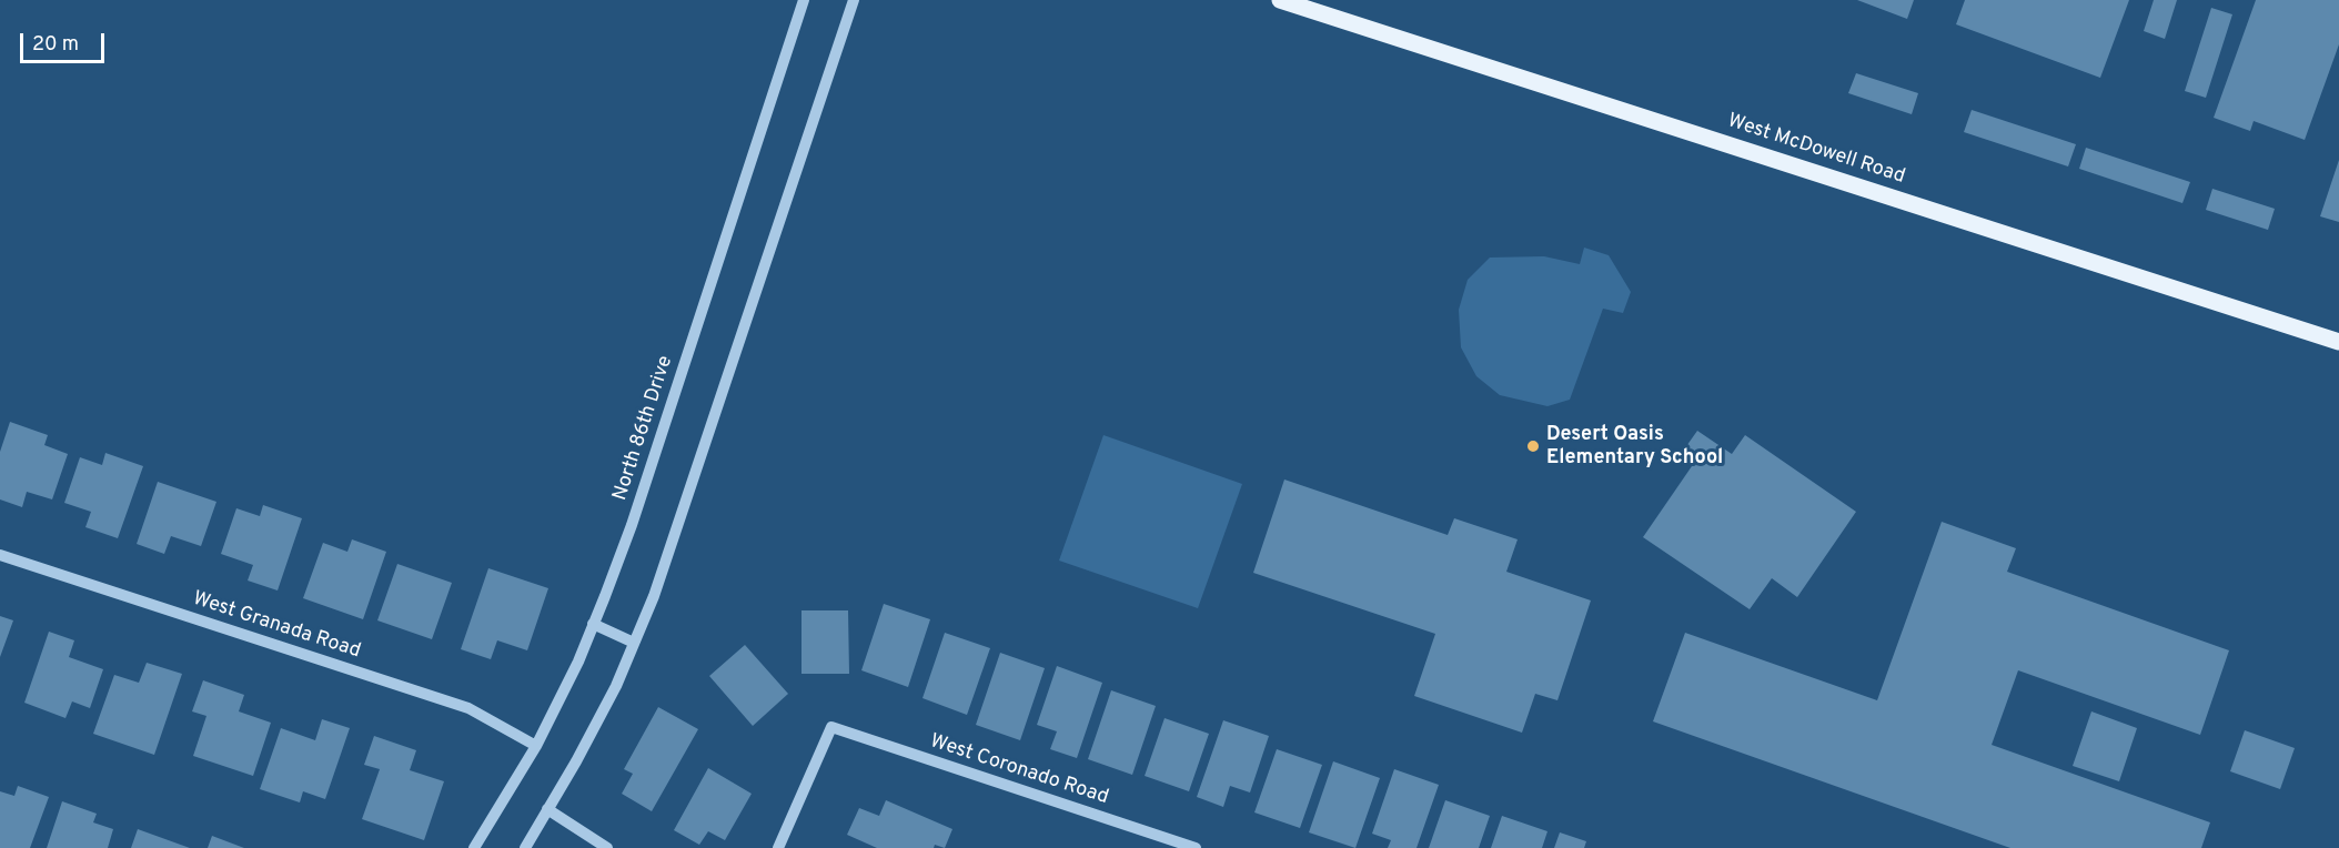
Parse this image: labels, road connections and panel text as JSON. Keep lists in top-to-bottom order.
{
  "streets": {
    "main road": ["West McDowell Road"],
    "street": ["North 86th Drive", "West Granada Road", "West Coronado Road"]
  },
  "crossings": [
    ["North 86th Drive", "West Granada Road"]
  ],
  "places": ["Desert Oasis Elementary School"],
  "scale_bar": "20 m"
}
